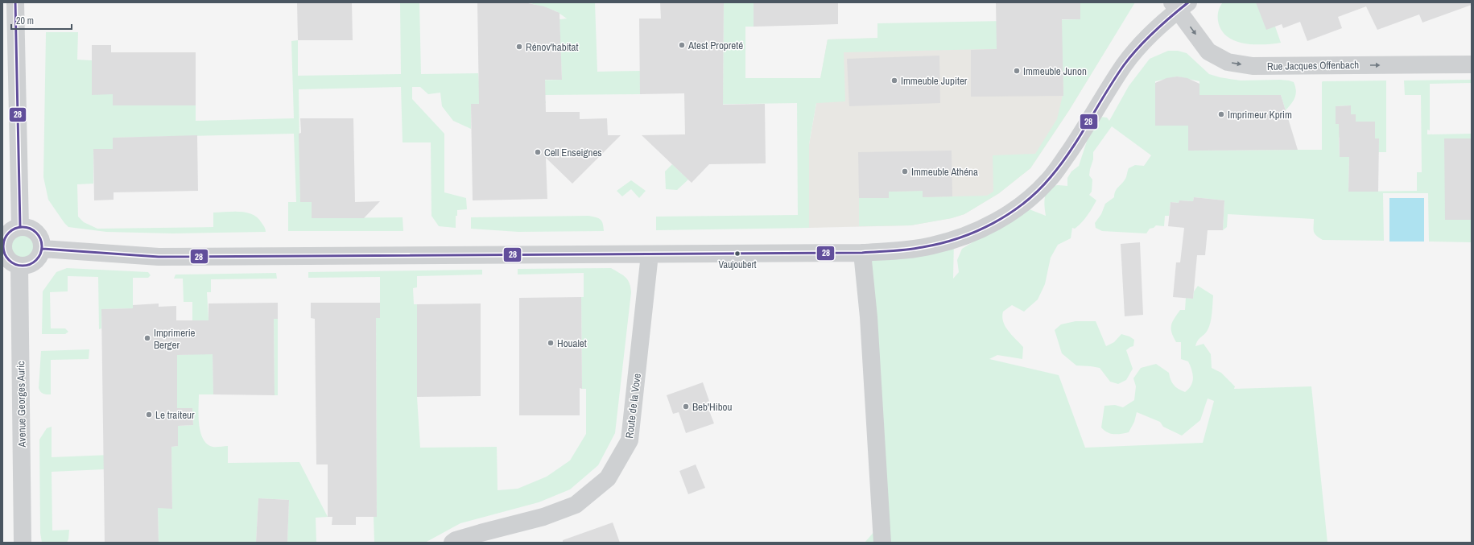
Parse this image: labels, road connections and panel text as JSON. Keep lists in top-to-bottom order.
{
  "streets": {
    "street": ["Rue Jacques Offenbach", "Avenue Georges Auric", "Route de la Vove"]
  },
  "one_way": ["Rue Jacques Offenbach"],
  "places": [
    "Atest Propreté",
    "Rénov'habitat",
    "Immeuble Junon",
    "Immeuble Jupiter",
    "Imprimeur Kprim",
    "Cell Enseignes",
    "Immeuble Athéna",
    "Vaujoubert",
    "Imprimerie Berger",
    "Houalet",
    "Beb'Hibou",
    "Le traiteur"
  ],
  "lines": ["transit line 28"],
  "scale_bar": "20 m"
}
